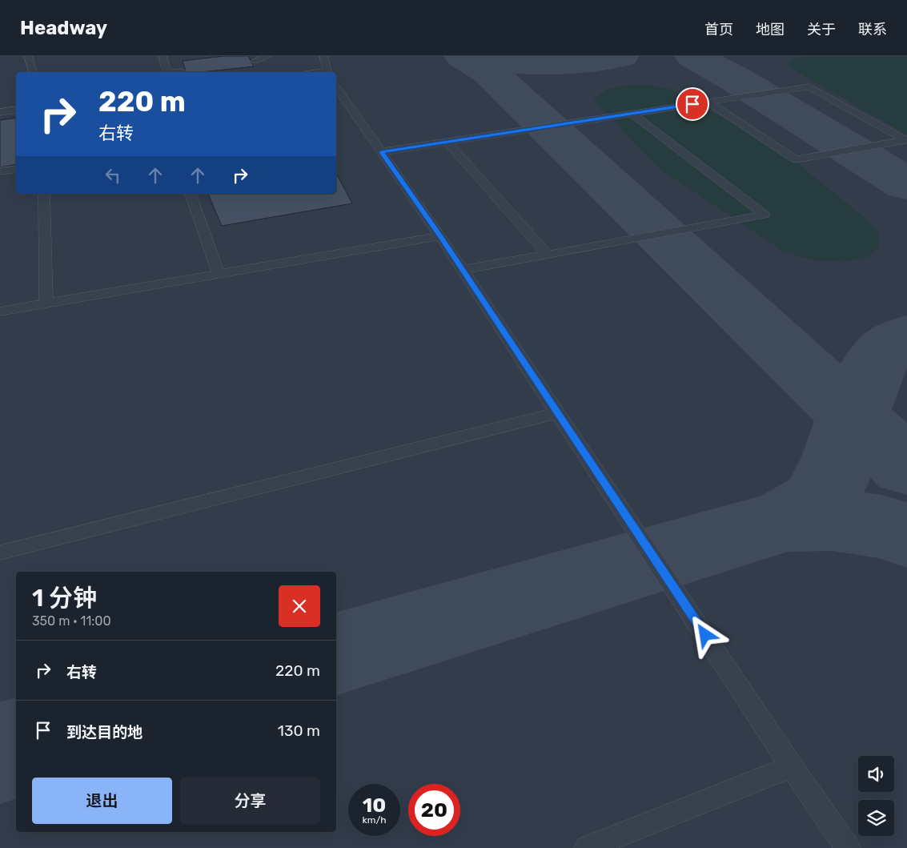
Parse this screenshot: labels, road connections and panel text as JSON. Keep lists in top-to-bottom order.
{
  "page": {
    "header": "Headway",
    "nav": [
      "首页",
      "地图",
      "关于",
      "联系"
    ],
    "turn": ["220 m", "右转"],
    "heading": ["1 分钟", "350 m · 11:00"],
    "list": [
      {
        "name": "右转",
        "value": "220 m"
      },
      {
        "name": "到达目的地",
        "value": "130 m"
      }
    ],
    "buttons": ["退出", "分享"],
    "speed": "10 km/h",
    "limit": "20"
  }
}
